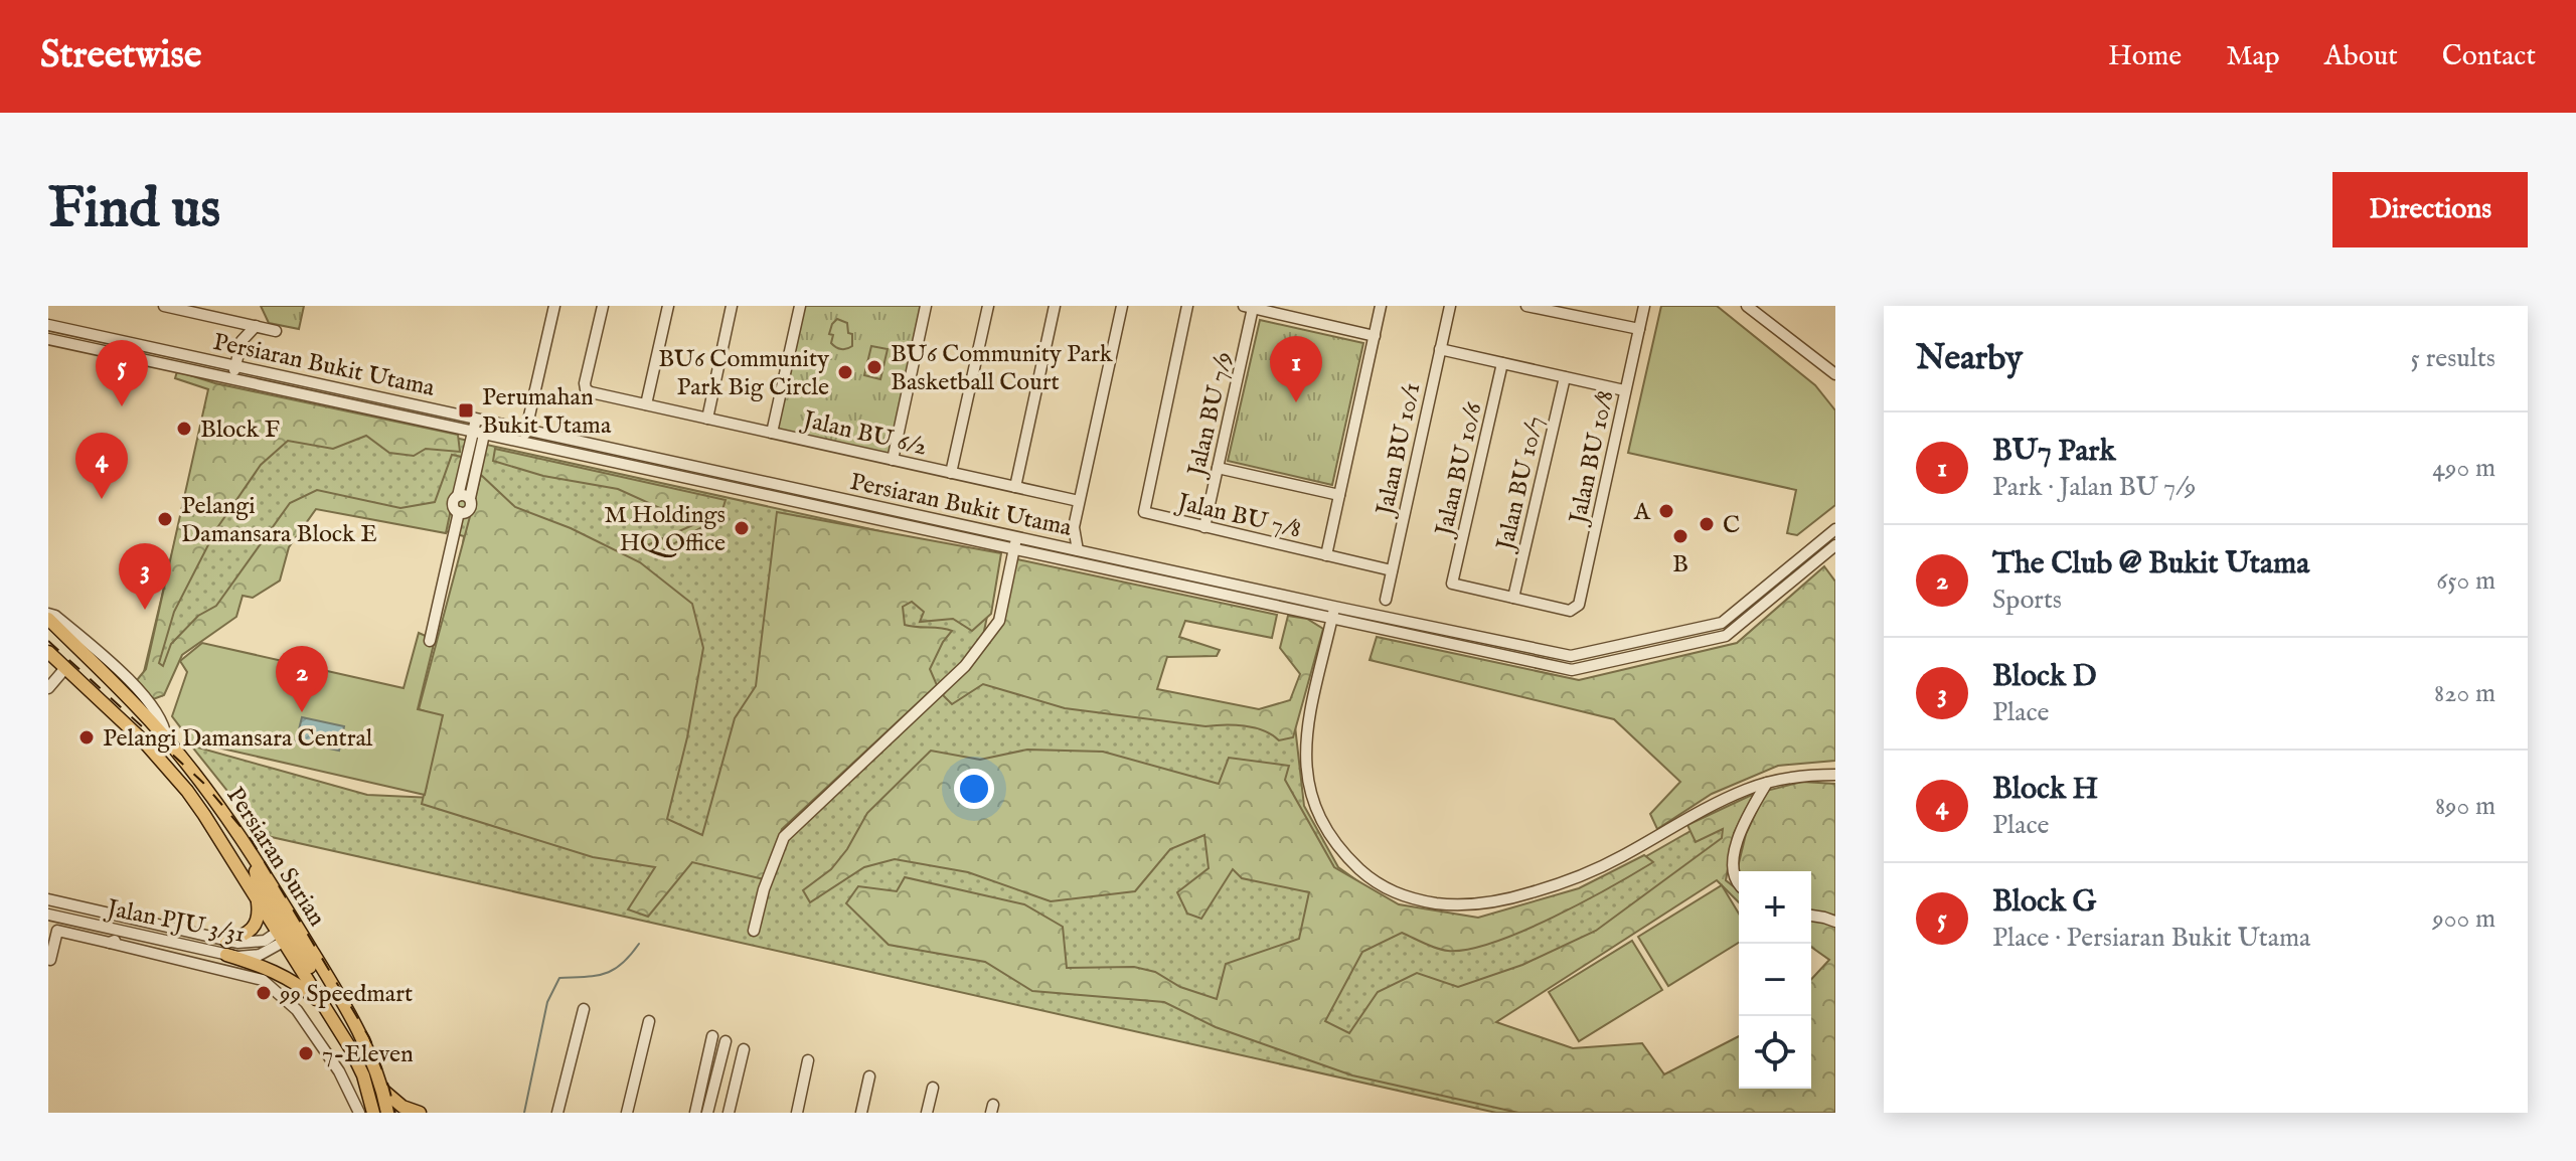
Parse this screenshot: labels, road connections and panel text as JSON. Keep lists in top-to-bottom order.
{
  "streets": {
    "main road": ["Persiaran Surian"],
    "street": [
      "Persiaran Bukit Utama",
      "Jalan BU 7/9",
      "Jalan BU 6/2",
      "Jalan BU 10/1",
      "Jalan BU 10/8",
      "Jalan BU 10/6",
      "Jalan BU 10/7",
      "Jalan BU 7/8",
      "Jalan PJU 3/31"
    ]
  },
  "crossings": [
    ["Jalan BU 7/9", "Jalan BU 7/8"],
    ["Jalan BU 10/1", "Jalan BU 7/8"],
    ["Jalan BU 10/8", "Jalan BU 10/6"],
    ["Jalan BU 10/8", "Jalan BU 10/7"],
    ["Jalan BU 10/6", "Jalan BU 10/7"],
    ["Persiaran Surian", "Jalan PJU 3/31"]
  ],
  "places": {
    "other": [
      "BU6 Community Park Basketball Court",
      "BU6 Community Park Big Circle",
      "Block F",
      "A",
      "Pelangi Damansara Block E",
      "C",
      "M Holdings HQ Office",
      "B",
      "Pelangi Damansara Central",
      "99 Speedmart",
      "7-Eleven"
    ],
    "transit": ["Perumahan Bukit Utama"]
  },
  "page": {
    "header": "Streetwise",
    "nav": [
      "Home",
      "Map",
      "About",
      "Contact"
    ],
    "buttons": "Directions",
    "title": "Find us",
    "heading": ["Nearby", "5 results"],
    "pins": [
      "1",
      "5",
      "4",
      "3",
      "2"
    ],
    "list": [
      {
        "mark": "1",
        "name": "BU7 Park",
        "note": "Park · Jalan BU 7/9",
        "value": "490 m"
      },
      {
        "mark": "2",
        "name": "The Club @ Bukit Utama",
        "note": "Sports",
        "value": "650 m"
      },
      {
        "mark": "3",
        "name": "Block D",
        "note": "Place",
        "value": "820 m"
      },
      {
        "mark": "4",
        "name": "Block H",
        "note": "Place",
        "value": "890 m"
      },
      {
        "mark": "5",
        "name": "Block G",
        "note": "Place · Persiaran Bukit Utama",
        "value": "900 m"
      }
    ],
    "map_buttons": ["+", "−"]
  }
}
